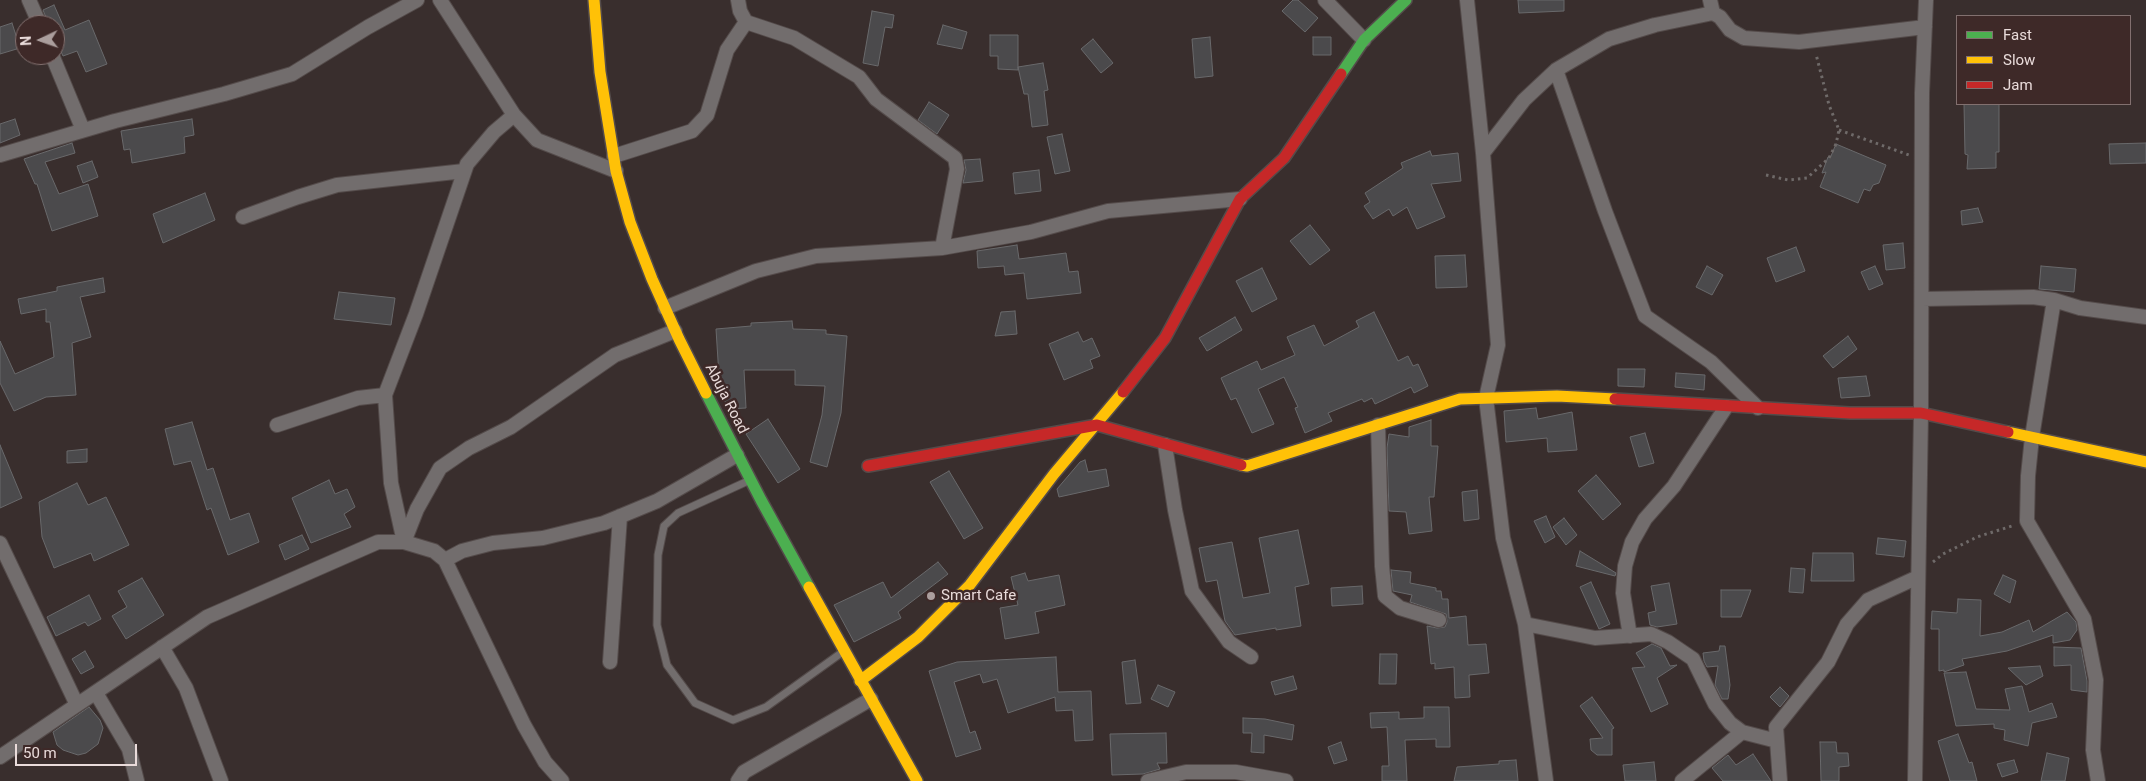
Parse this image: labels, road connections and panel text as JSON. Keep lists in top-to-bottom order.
{
  "streets": {
    "street": ["Abuja Road"]
  },
  "places": ["Smart Cafe"],
  "legend": ["Fast", "Slow", "Jam"],
  "scale_bar": "50 m",
  "north": "left"
}
